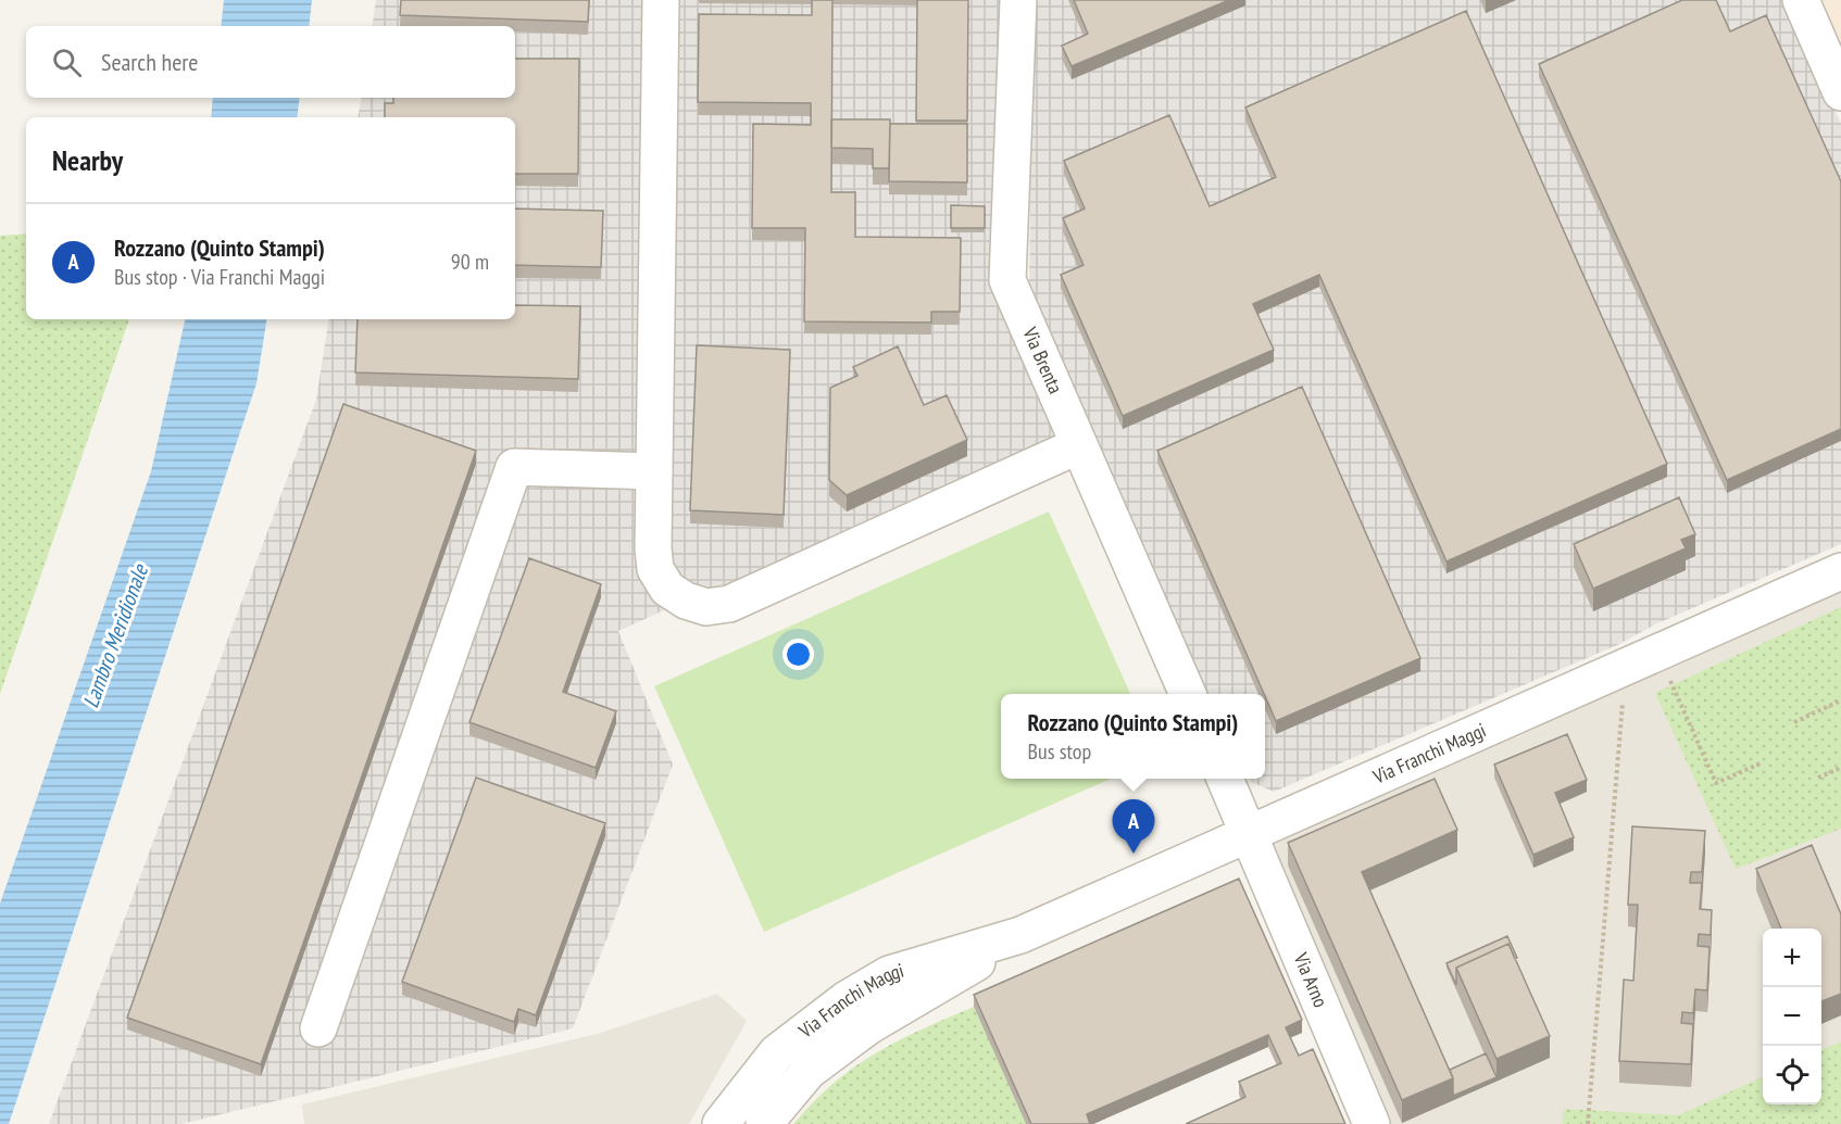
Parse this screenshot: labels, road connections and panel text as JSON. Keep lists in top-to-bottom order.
{
  "streets": {
    "street": ["Via Brenta", "Via Franchi Maggi", "Via Arno"]
  },
  "crossings": [
    ["Via Franchi Maggi", "Via Arno"]
  ],
  "water": ["Lambro Meridionale"],
  "page": {
    "search": "Search here",
    "heading": "Nearby",
    "list": [
      {
        "mark": "A",
        "name": "Rozzano (Quinto Stampi)",
        "note": "Bus stop · Via Franchi Maggi",
        "value": "90 m"
      }
    ],
    "popup": ["Rozzano (Quinto Stampi)", "Bus stop"],
    "pins": "A",
    "map_buttons": ["+", "−"]
  }
}
